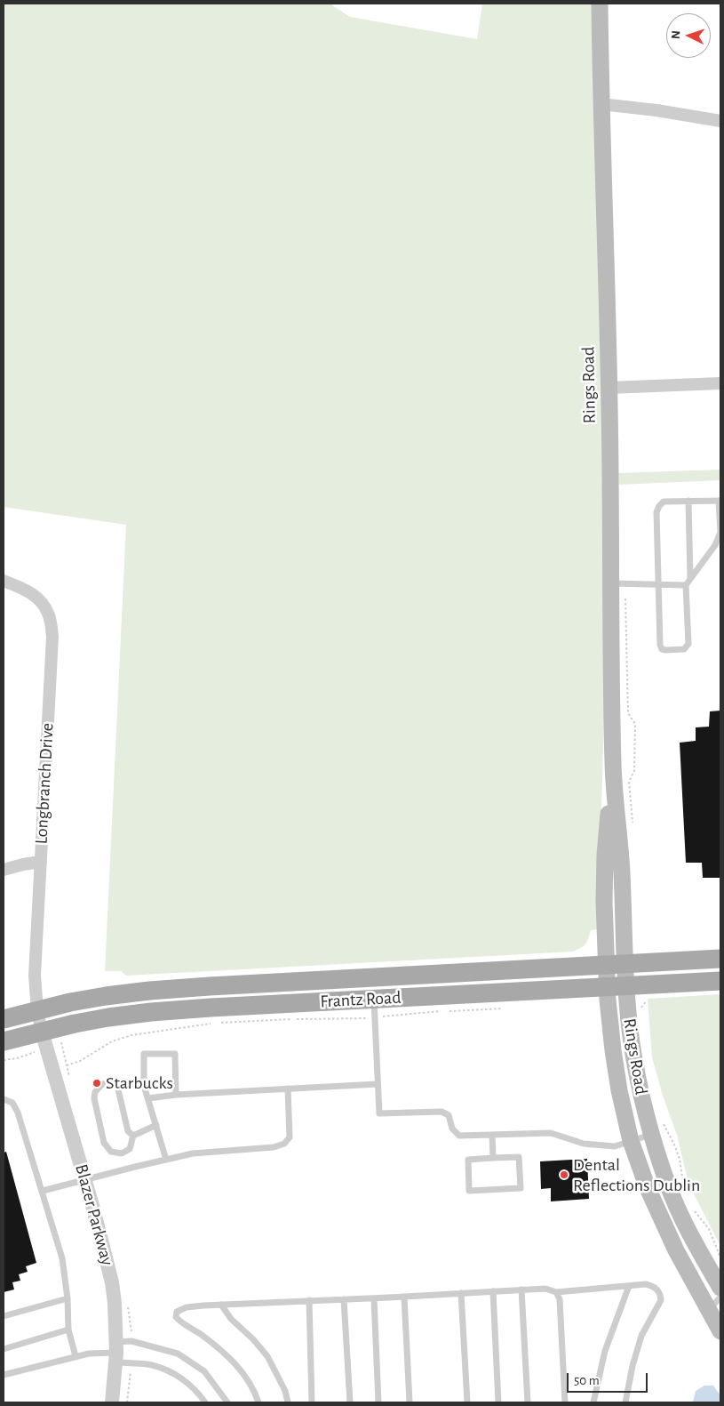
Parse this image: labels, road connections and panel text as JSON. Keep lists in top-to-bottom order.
{
  "streets": {
    "main road": ["Rings Road", "Frantz Road"],
    "street": ["Longbranch Drive", "Blazer Parkway"]
  },
  "crossings": [
    ["Rings Road", "Frantz Road"],
    ["Longbranch Drive", "Frantz Road"],
    ["Longbranch Drive", "Blazer Parkway"],
    ["Frantz Road", "Blazer Parkway"]
  ],
  "places": ["Starbucks", "Dental Reflections Dublin"],
  "scale_bar": "50 m",
  "north": "left"
}
